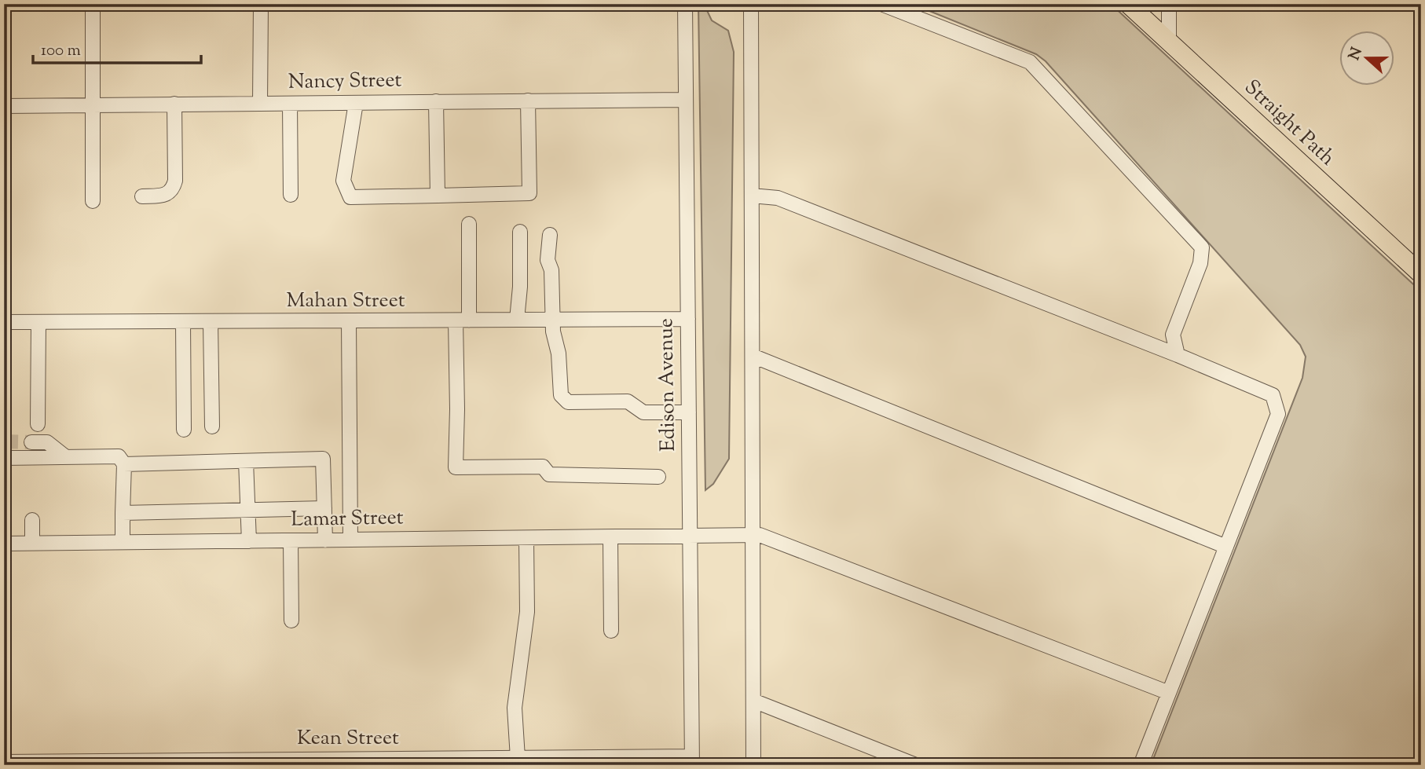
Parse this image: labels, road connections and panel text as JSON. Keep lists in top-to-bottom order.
{
  "streets": {
    "main road": ["Straight Path"],
    "street": [
      "Nancy Street",
      "Mahan Street",
      "Edison Avenue",
      "Lamar Street",
      "Kean Street"
    ]
  },
  "crossings": [
    ["Nancy Street", "Edison Avenue"],
    ["Mahan Street", "Edison Avenue"],
    ["Edison Avenue", "Lamar Street"],
    ["Edison Avenue", "Kean Street"]
  ],
  "scale_bar": "100 m",
  "north": "left"
}
